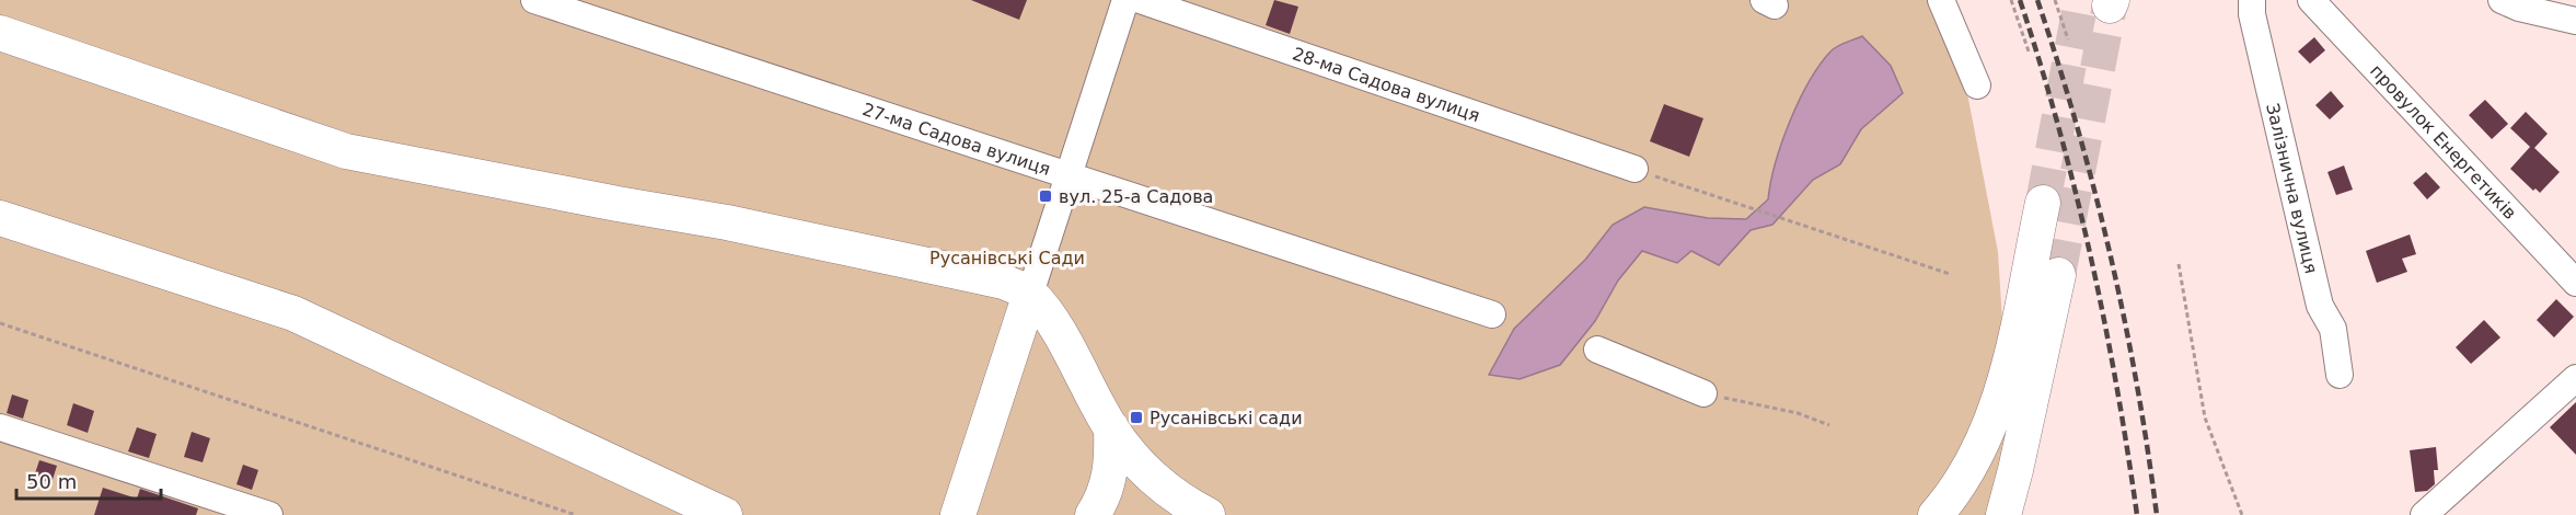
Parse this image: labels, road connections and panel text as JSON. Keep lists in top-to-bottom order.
{
  "streets": {
    "street": [
      "28-ма Садова вулиця",
      "27-ма Садова вулиця",
      "провулок Енергетиків",
      "Залізнична вулиця"
    ]
  },
  "parks": ["Русанівські Сади"],
  "places": {
    "transit": ["вул. 25-а Садова", "Русанівські сади"]
  },
  "scale_bar": "50 m"
}
